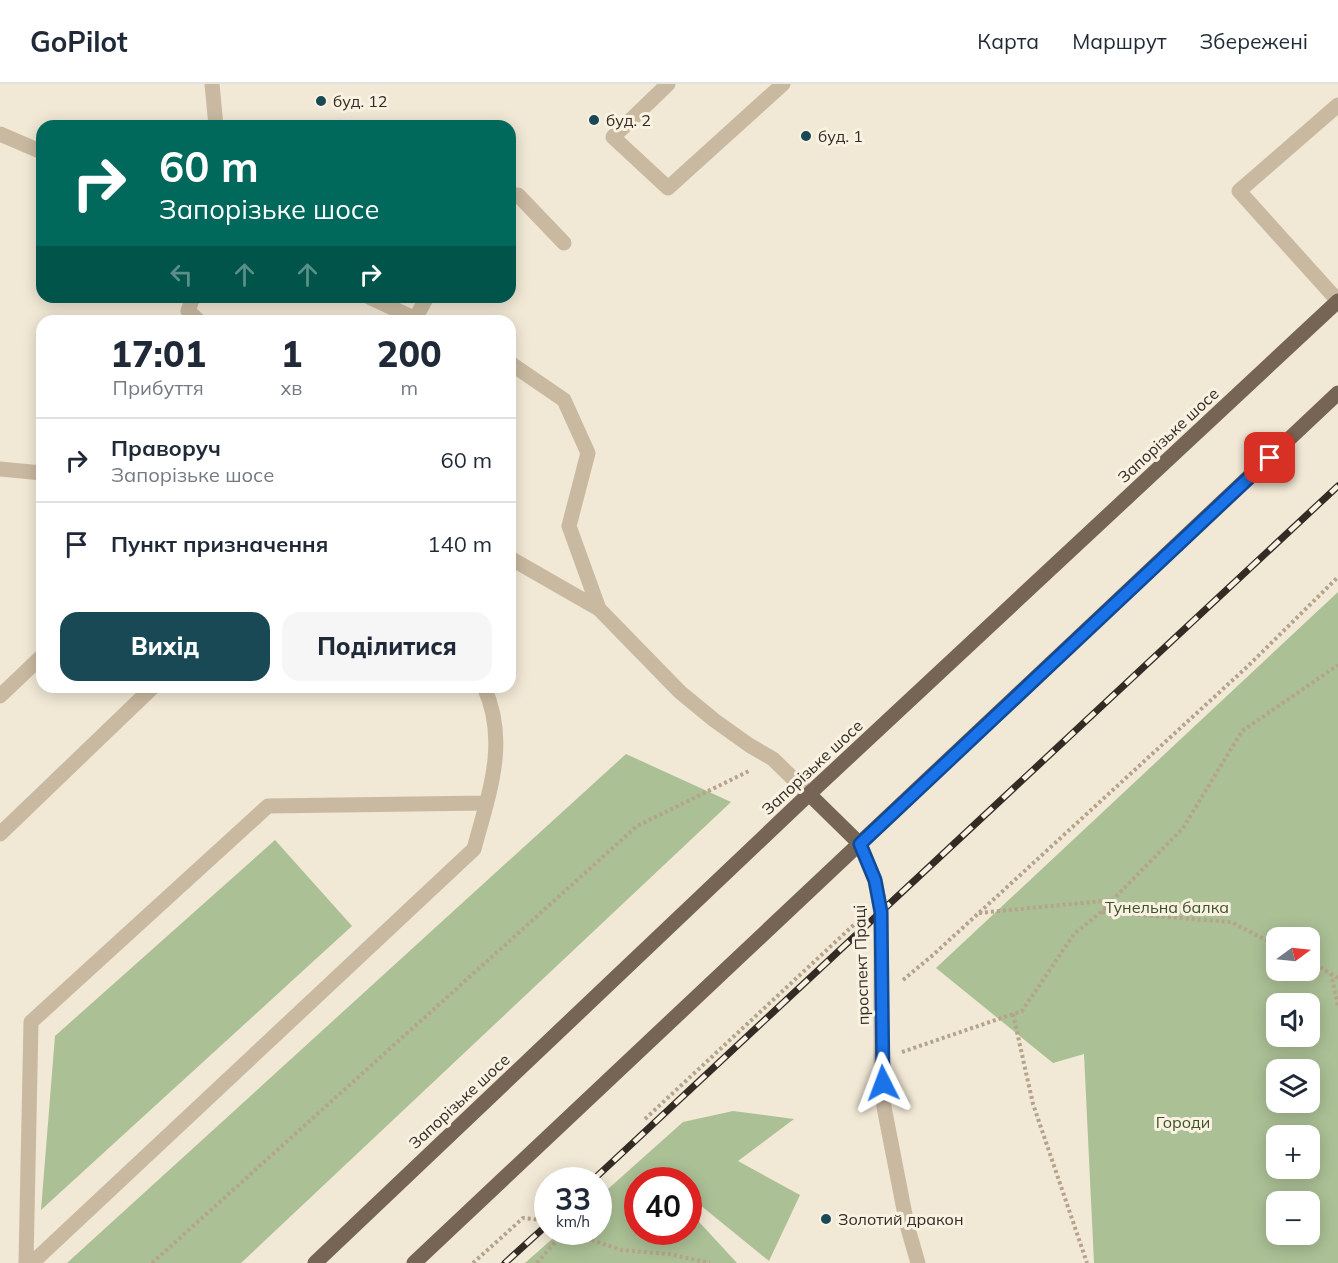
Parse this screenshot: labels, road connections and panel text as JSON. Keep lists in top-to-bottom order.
{
  "streets": {
    "main road": ["Запорізьке шосе"],
    "street": ["проспект Праці"]
  },
  "parks": ["Тунельна балка", "Городи"],
  "places": [
    "буд. 12",
    "буд. 2",
    "буд. 1",
    "Золотий дракон"
  ],
  "north": "right",
  "page": {
    "header": "GoPilot",
    "nav": ["Карта", "Маршрут", "Збережені"],
    "turn": ["60 m", "Запорізьке шосе"],
    "eta": [
      "17:01",
      "Прибуття",
      "1",
      "хв",
      "200",
      "m"
    ],
    "list": [
      {
        "name": "Праворуч",
        "note": "Запорізьке шосе",
        "value": "60 m"
      },
      {
        "name": "Пункт призначення",
        "value": "140 m"
      }
    ],
    "buttons": ["Вихід", "Поділитися"],
    "map_buttons": ["+", "−"],
    "speed": "33 km/h",
    "limit": "40"
  }
}
